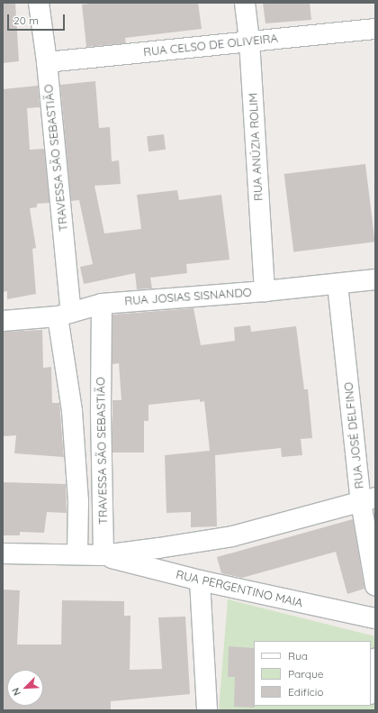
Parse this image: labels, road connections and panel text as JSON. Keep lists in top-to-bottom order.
{
  "streets": {
    "street": [
      "RUA CELSO DE OLIVEIRA",
      "RUA ANÚZIA ROLIM",
      "TRAVESSA SÃO SEBASTIÃO",
      "RUA JOSIAS SISNANDO",
      "RUA JOSÉ DELFINO",
      "RUA PERGENTINO MAIA"
    ]
  },
  "crossings": [
    ["RUA CELSO DE OLIVEIRA", "RUA ANÚZIA ROLIM"],
    ["RUA CELSO DE OLIVEIRA", "TRAVESSA SÃO SEBASTIÃO"],
    ["RUA ANÚZIA ROLIM", "RUA JOSIAS SISNANDO"],
    ["TRAVESSA SÃO SEBASTIÃO", "RUA JOSIAS SISNANDO"],
    ["TRAVESSA SÃO SEBASTIÃO", "RUA PERGENTINO MAIA"],
    ["RUA JOSIAS SISNANDO", "RUA JOSÉ DELFINO"]
  ],
  "legend": ["Rua", "Parque", "Edifício"],
  "scale_bar": "20 m",
  "north": "bottom left"
}
